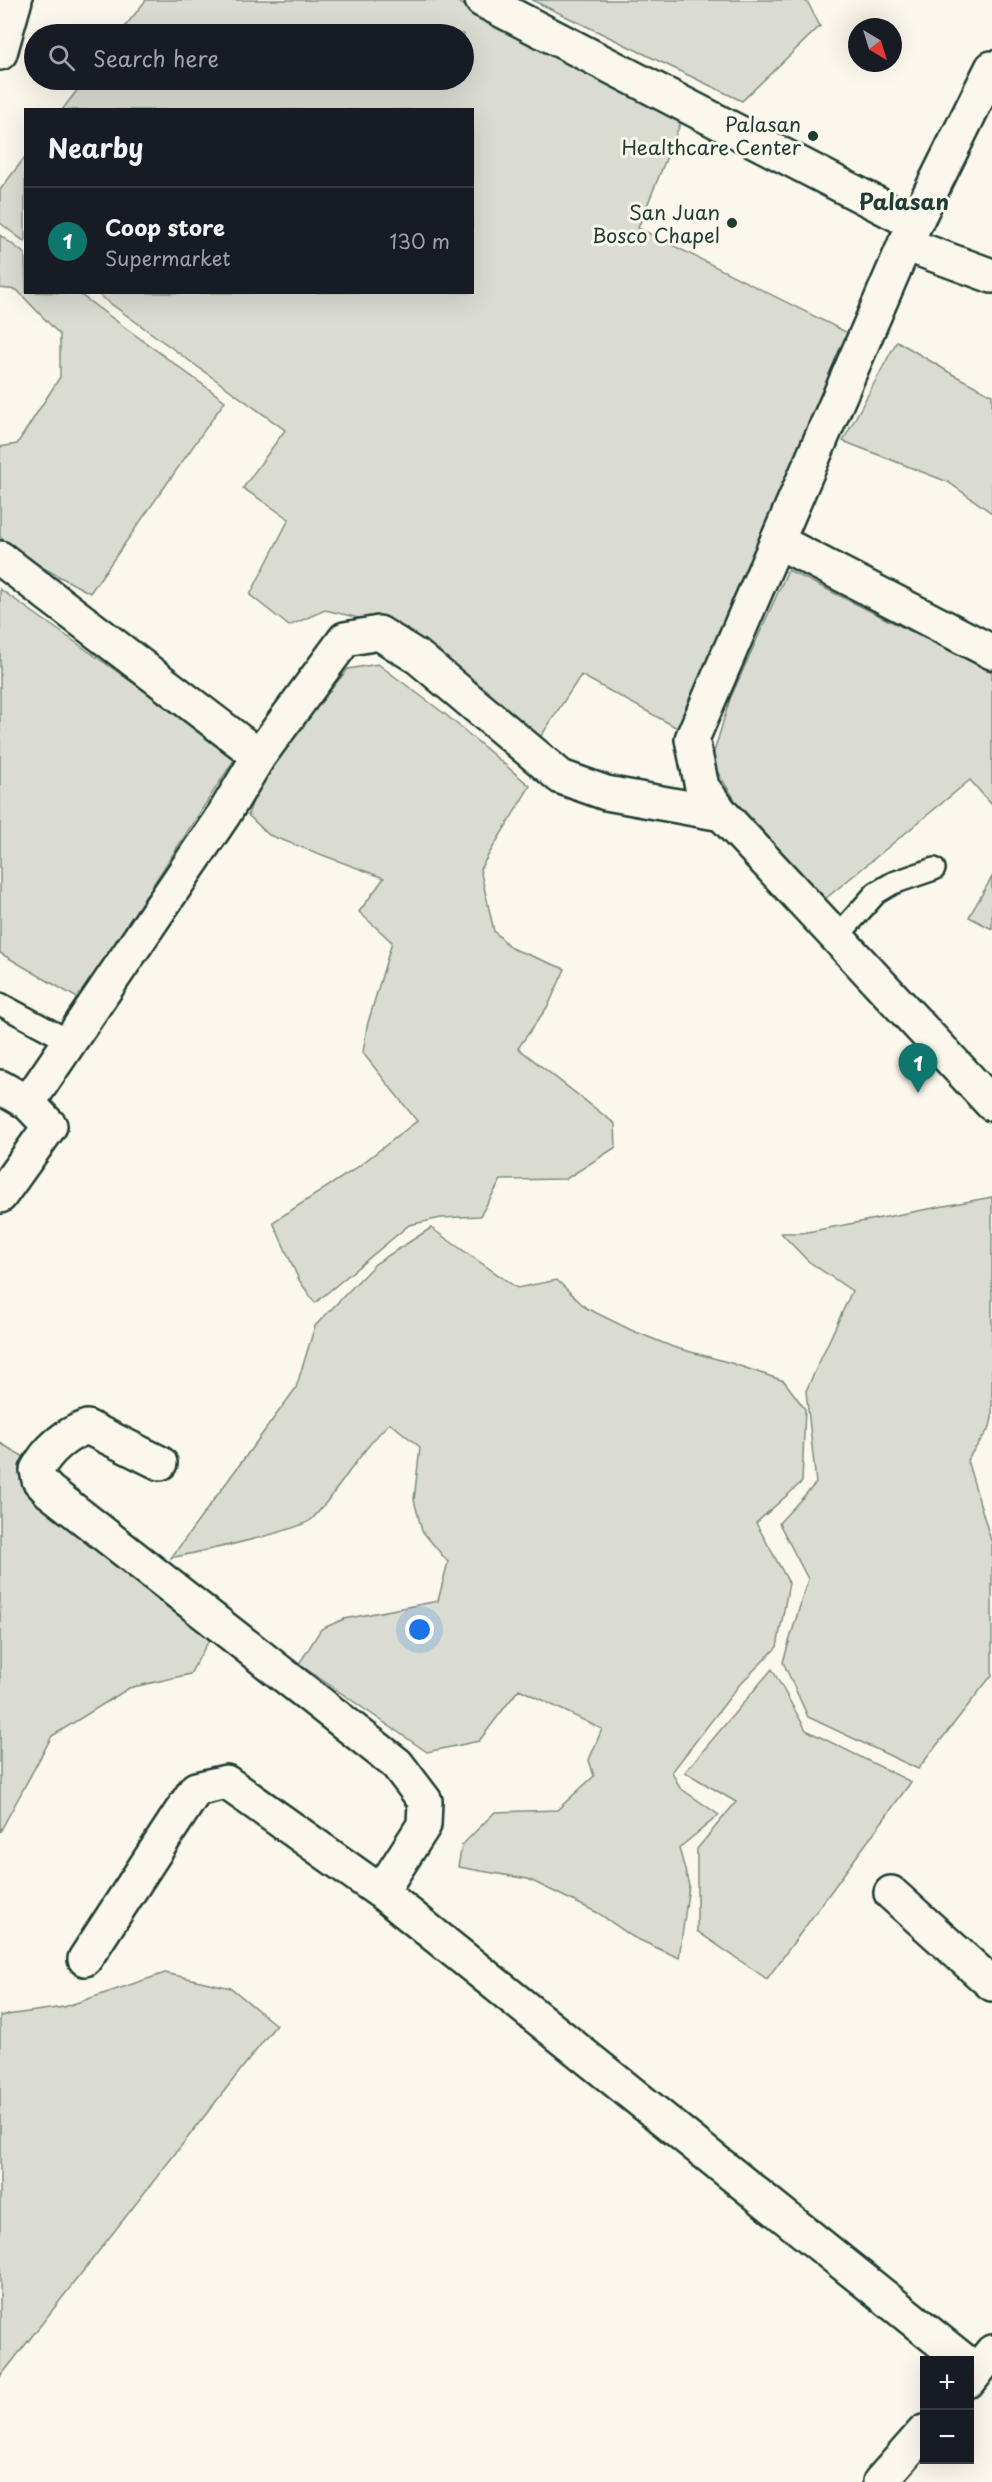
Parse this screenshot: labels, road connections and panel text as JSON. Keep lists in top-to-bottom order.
{
  "districts": ["Palasan"],
  "places": ["Palasan Healthcare Center", "San Juan Bosco Chapel"],
  "north": "bottom right",
  "page": {
    "search": "Search here",
    "heading": "Nearby",
    "list": [
      {
        "mark": "1",
        "name": "Coop store",
        "note": "Supermarket",
        "value": "130 m"
      }
    ],
    "pins": "1",
    "map_buttons": ["+", "−"]
  }
}
